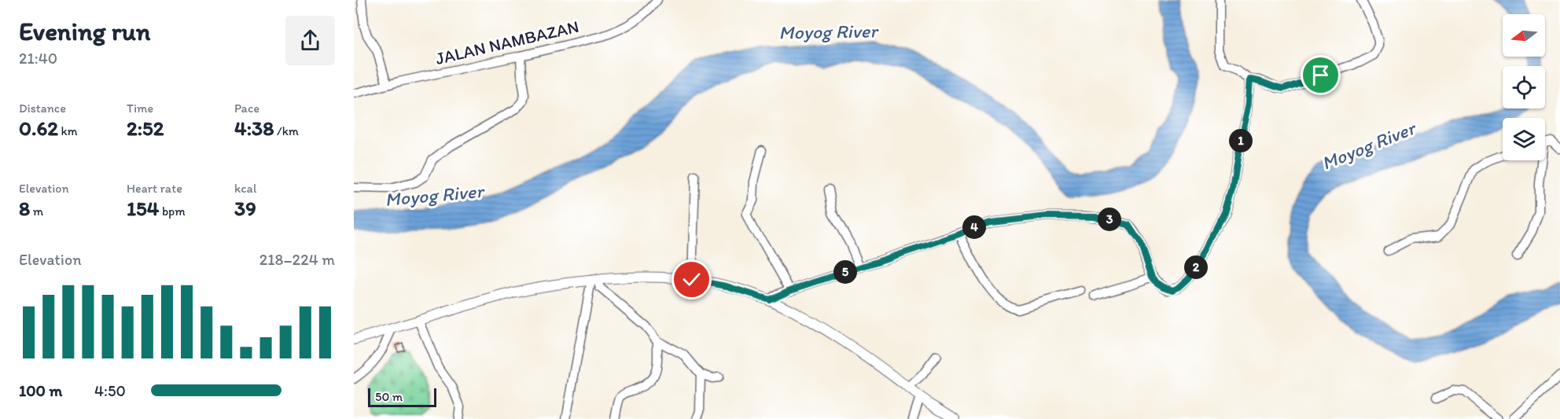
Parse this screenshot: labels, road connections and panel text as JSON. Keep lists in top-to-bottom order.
{
  "streets": {
    "street": ["JALAN NAMBAZAN"]
  },
  "water": ["Moyog River"],
  "scale_bar": "50 m",
  "north": "left",
  "page": {
    "heading": ["Evening run", "21:40"],
    "stats": [
      ["Distance", "0.62 km"],
      ["Time", "2:52"],
      ["Pace", "4:38 /km"],
      ["Elevation", "8 m"],
      ["Heart rate", "154 bpm"],
      ["kcal", "39"]
    ],
    "pins": [
      "1",
      "3",
      "4",
      "2",
      "5"
    ],
    "chart": ["Elevation", "218–224 m"],
    "list": [
      {
        "name": "100 m",
        "note": "4:50"
      }
    ],
    "scale": "50 m"
  }
}
